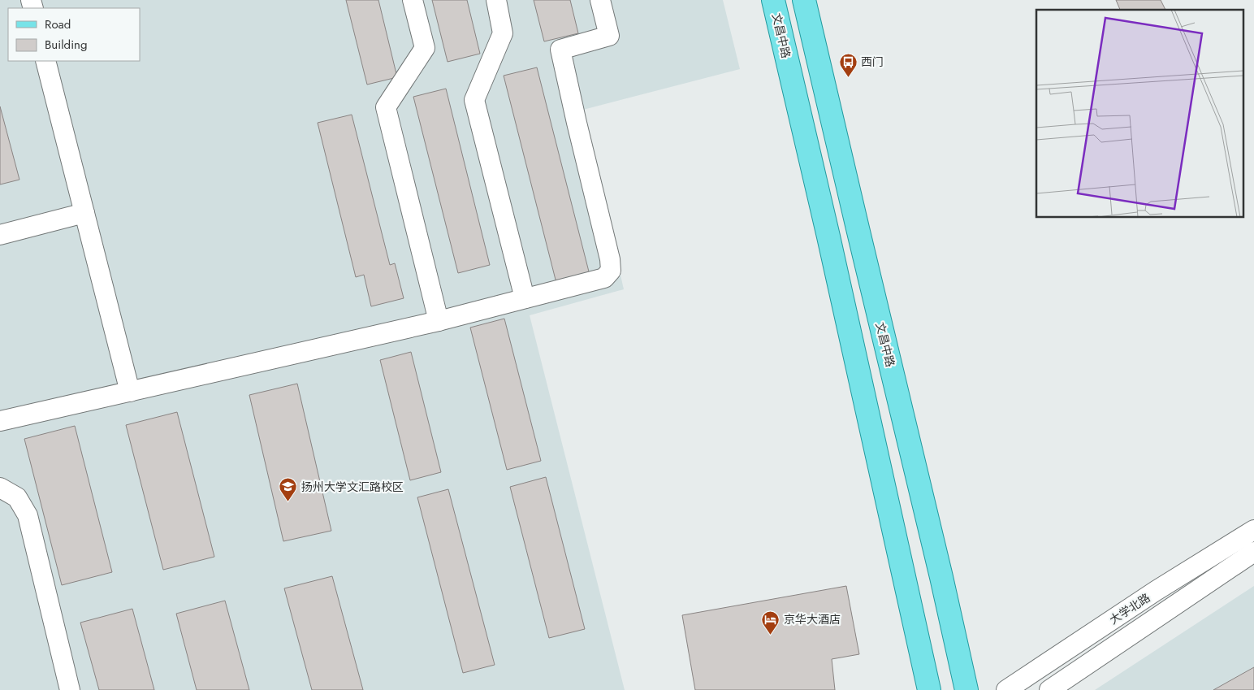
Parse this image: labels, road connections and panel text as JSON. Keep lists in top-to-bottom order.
{
  "streets": {
    "main road": ["文昌中路"],
    "street": ["大学北路"]
  },
  "places": {
    "bus stop": ["西门"],
    "school or university": ["扬州大学文汇路校区"],
    "hotel": ["京华大酒店"]
  },
  "legend": ["Road", "Building"]
}
